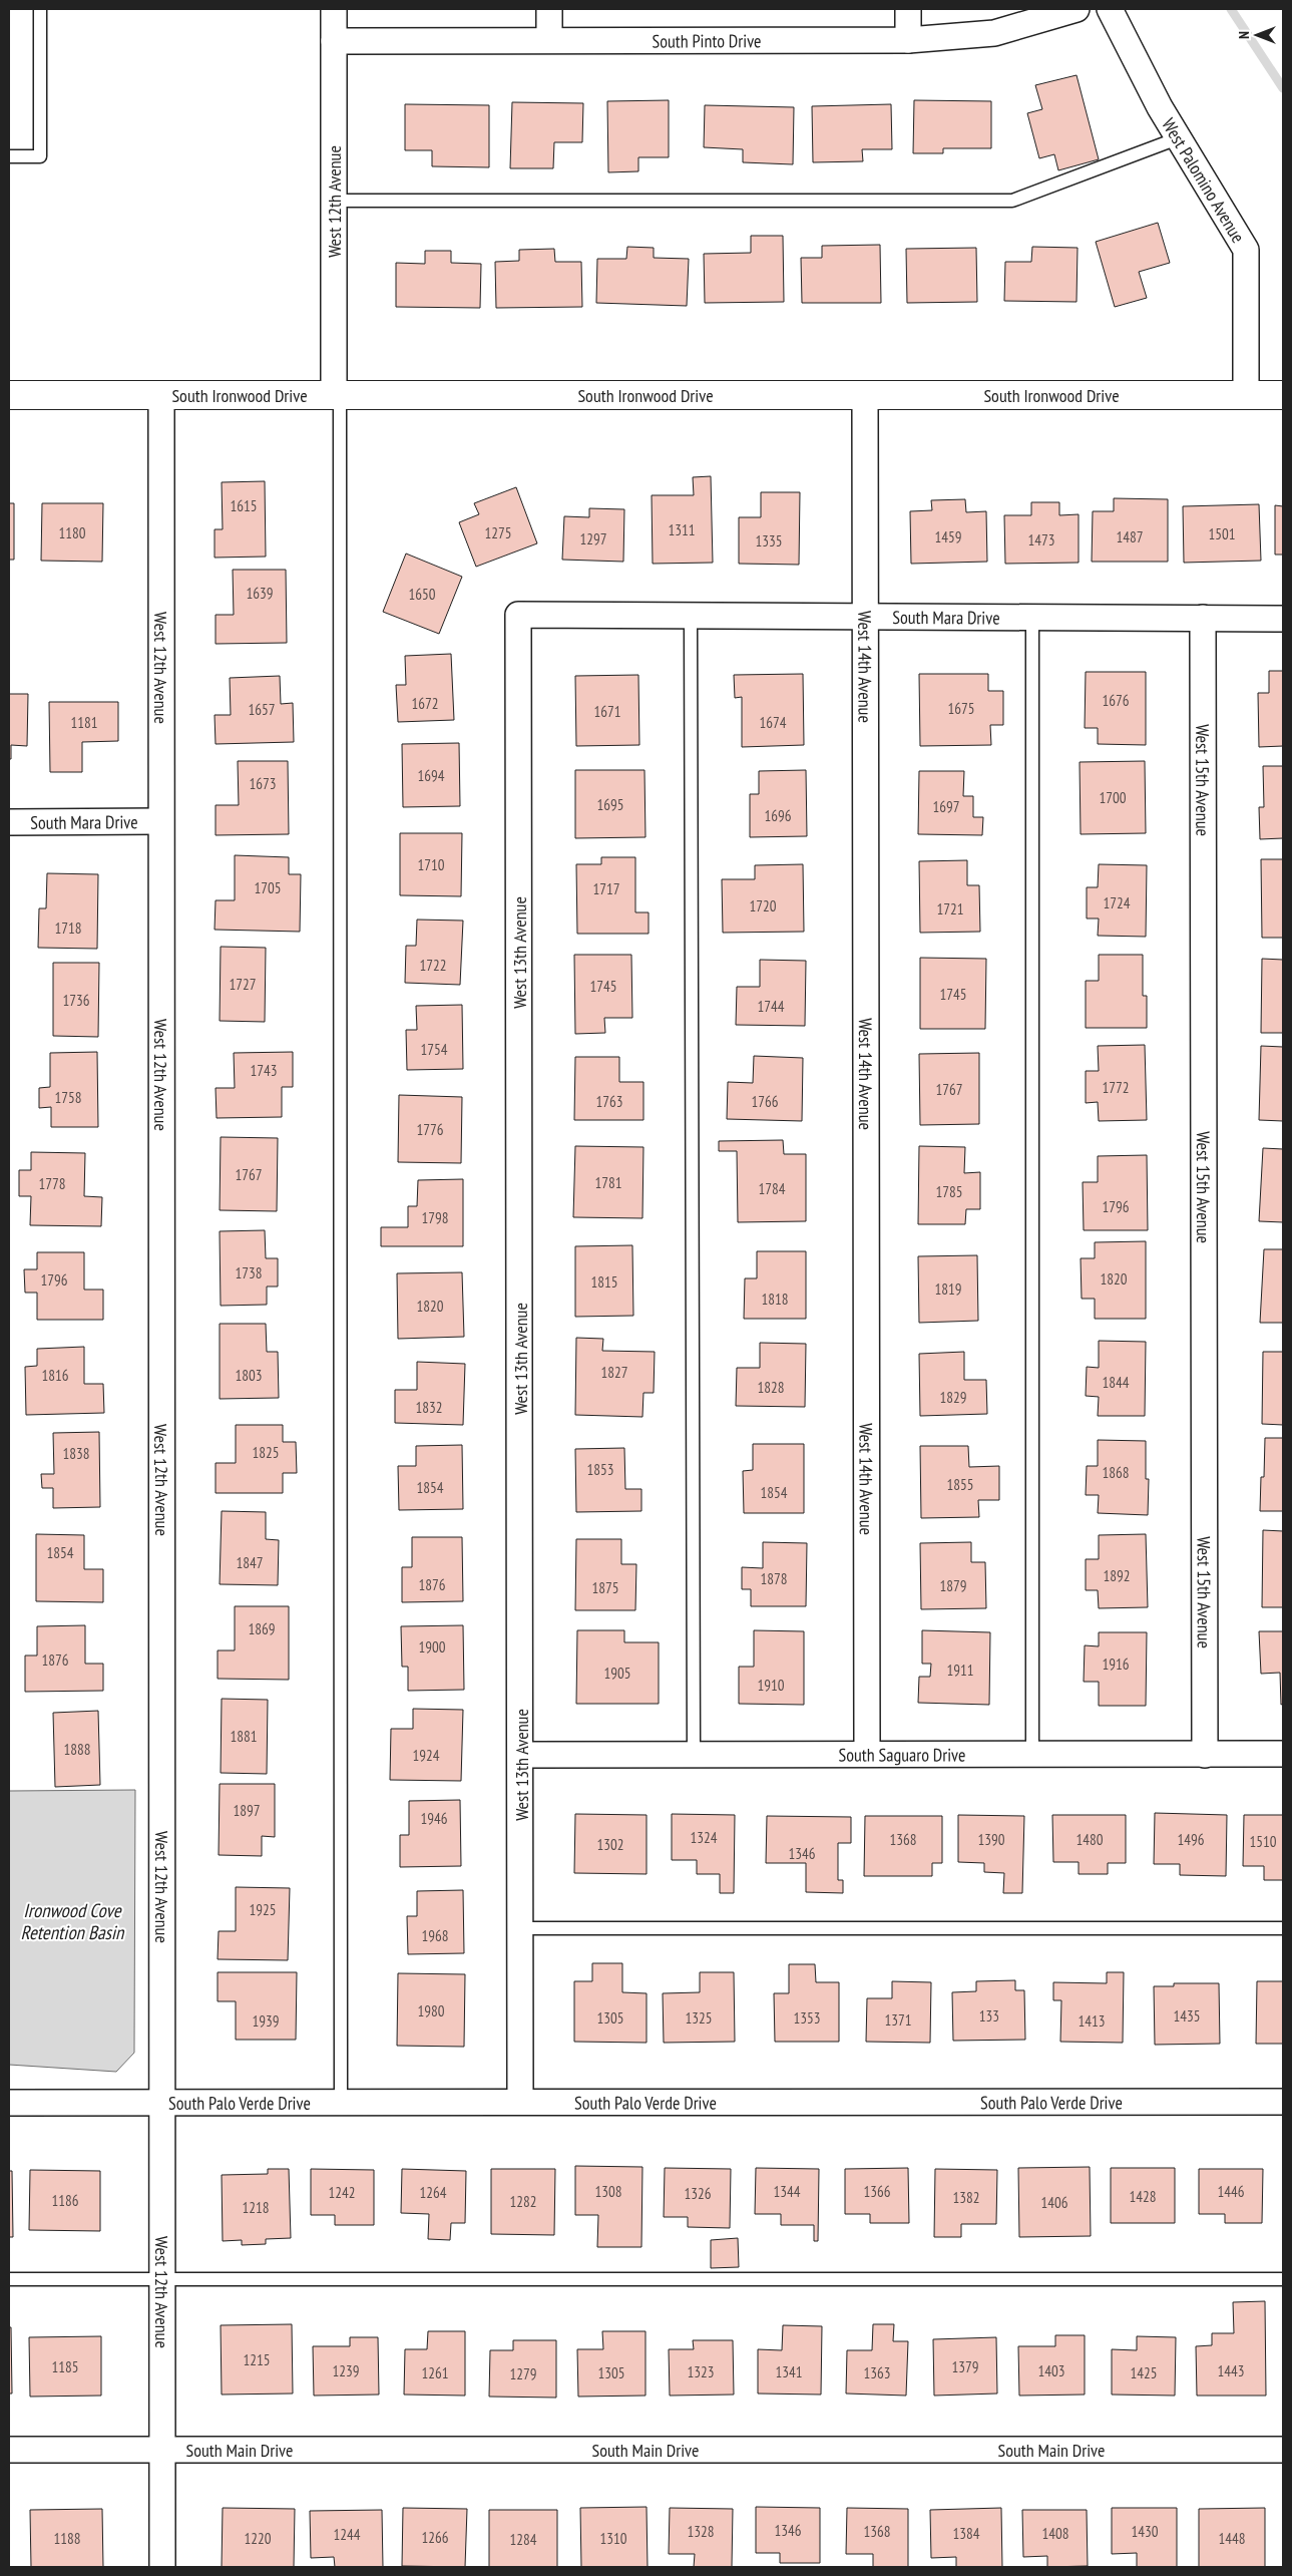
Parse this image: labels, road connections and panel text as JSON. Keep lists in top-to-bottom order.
{
  "streets": {
    "main road": ["South Ironwood Drive"],
    "street": [
      "South Pinto Drive",
      "West Palomino Avenue",
      "West 12th Avenue",
      "South Mara Drive",
      "West 14th Avenue",
      "West 15th Avenue",
      "West 13th Avenue",
      "South Saguaro Drive",
      "South Palo Verde Drive",
      "South Main Drive"
    ]
  },
  "crossings": [
    ["South Pinto Drive", "West 12th Avenue"],
    ["West Palomino Avenue", "South Ironwood Drive"],
    ["West 12th Avenue", "South Ironwood Drive"],
    ["West 12th Avenue", "South Mara Drive"],
    ["West 12th Avenue", "South Palo Verde Drive"],
    ["West 12th Avenue", "South Main Drive"],
    ["South Ironwood Drive", "West 14th Avenue"],
    ["South Mara Drive", "West 14th Avenue"],
    ["South Mara Drive", "West 15th Avenue"],
    ["South Mara Drive", "West 13th Avenue"],
    ["West 14th Avenue", "South Saguaro Drive"],
    ["West 15th Avenue", "South Saguaro Drive"],
    ["West 13th Avenue", "South Saguaro Drive"],
    ["West 13th Avenue", "South Palo Verde Drive"]
  ],
  "water": ["Ironwood Cove Retention Basin"],
  "house_numbers": [
    "1615",
    "1311",
    "1180",
    "1275",
    "1501",
    "1459",
    "1487",
    "1297",
    "1473",
    "1335",
    "1639",
    "1650",
    "1676",
    "1672",
    "1675",
    "1657",
    "1671",
    "1181",
    "1674",
    "1694",
    "1673",
    "1700",
    "1695",
    "1697",
    "1696",
    "1710",
    "1705",
    "1717",
    "1724",
    "1720",
    "1721",
    "1718",
    "1722",
    "1727",
    "1745",
    "1745",
    "1736",
    "1744",
    "1754",
    "1743",
    "1772",
    "1767",
    "1758",
    "1763",
    "1766",
    "1776",
    "1767",
    "1781",
    "1778",
    "1784",
    "1785",
    "1796",
    "1798",
    "1738",
    "1820",
    "1796",
    "1815",
    "1819",
    "1818",
    "1820",
    "1827",
    "1816",
    "1803",
    "1844",
    "1828",
    "1829",
    "1832",
    "1825",
    "1838",
    "1853",
    "1868",
    "1855",
    "1854",
    "1854",
    "1854",
    "1847",
    "1892",
    "1878",
    "1876",
    "1879",
    "1875",
    "1869",
    "1900",
    "1876",
    "1916",
    "1911",
    "1905",
    "1910",
    "1881",
    "1888",
    "1924",
    "1897",
    "1946",
    "1324",
    "1368",
    "1390",
    "1480",
    "1496",
    "1510",
    "1302",
    "1346",
    "1925",
    "1968",
    "1980",
    "133",
    "1435",
    "1305",
    "1325",
    "1353",
    "1371",
    "1939",
    "1413",
    "1308",
    "1344",
    "1366",
    "1446",
    "1242",
    "1264",
    "1326",
    "1428",
    "1382",
    "1186",
    "1282",
    "1406",
    "1218",
    "1215",
    "1185",
    "1379",
    "1239",
    "1403",
    "1443",
    "1323",
    "1341",
    "1261",
    "1305",
    "1363",
    "1425",
    "1279",
    "1346",
    "1328",
    "1368",
    "1430",
    "1384",
    "1408",
    "1244",
    "1266",
    "1188",
    "1220",
    "1310",
    "1448",
    "1284"
  ],
  "north": "left"
}
